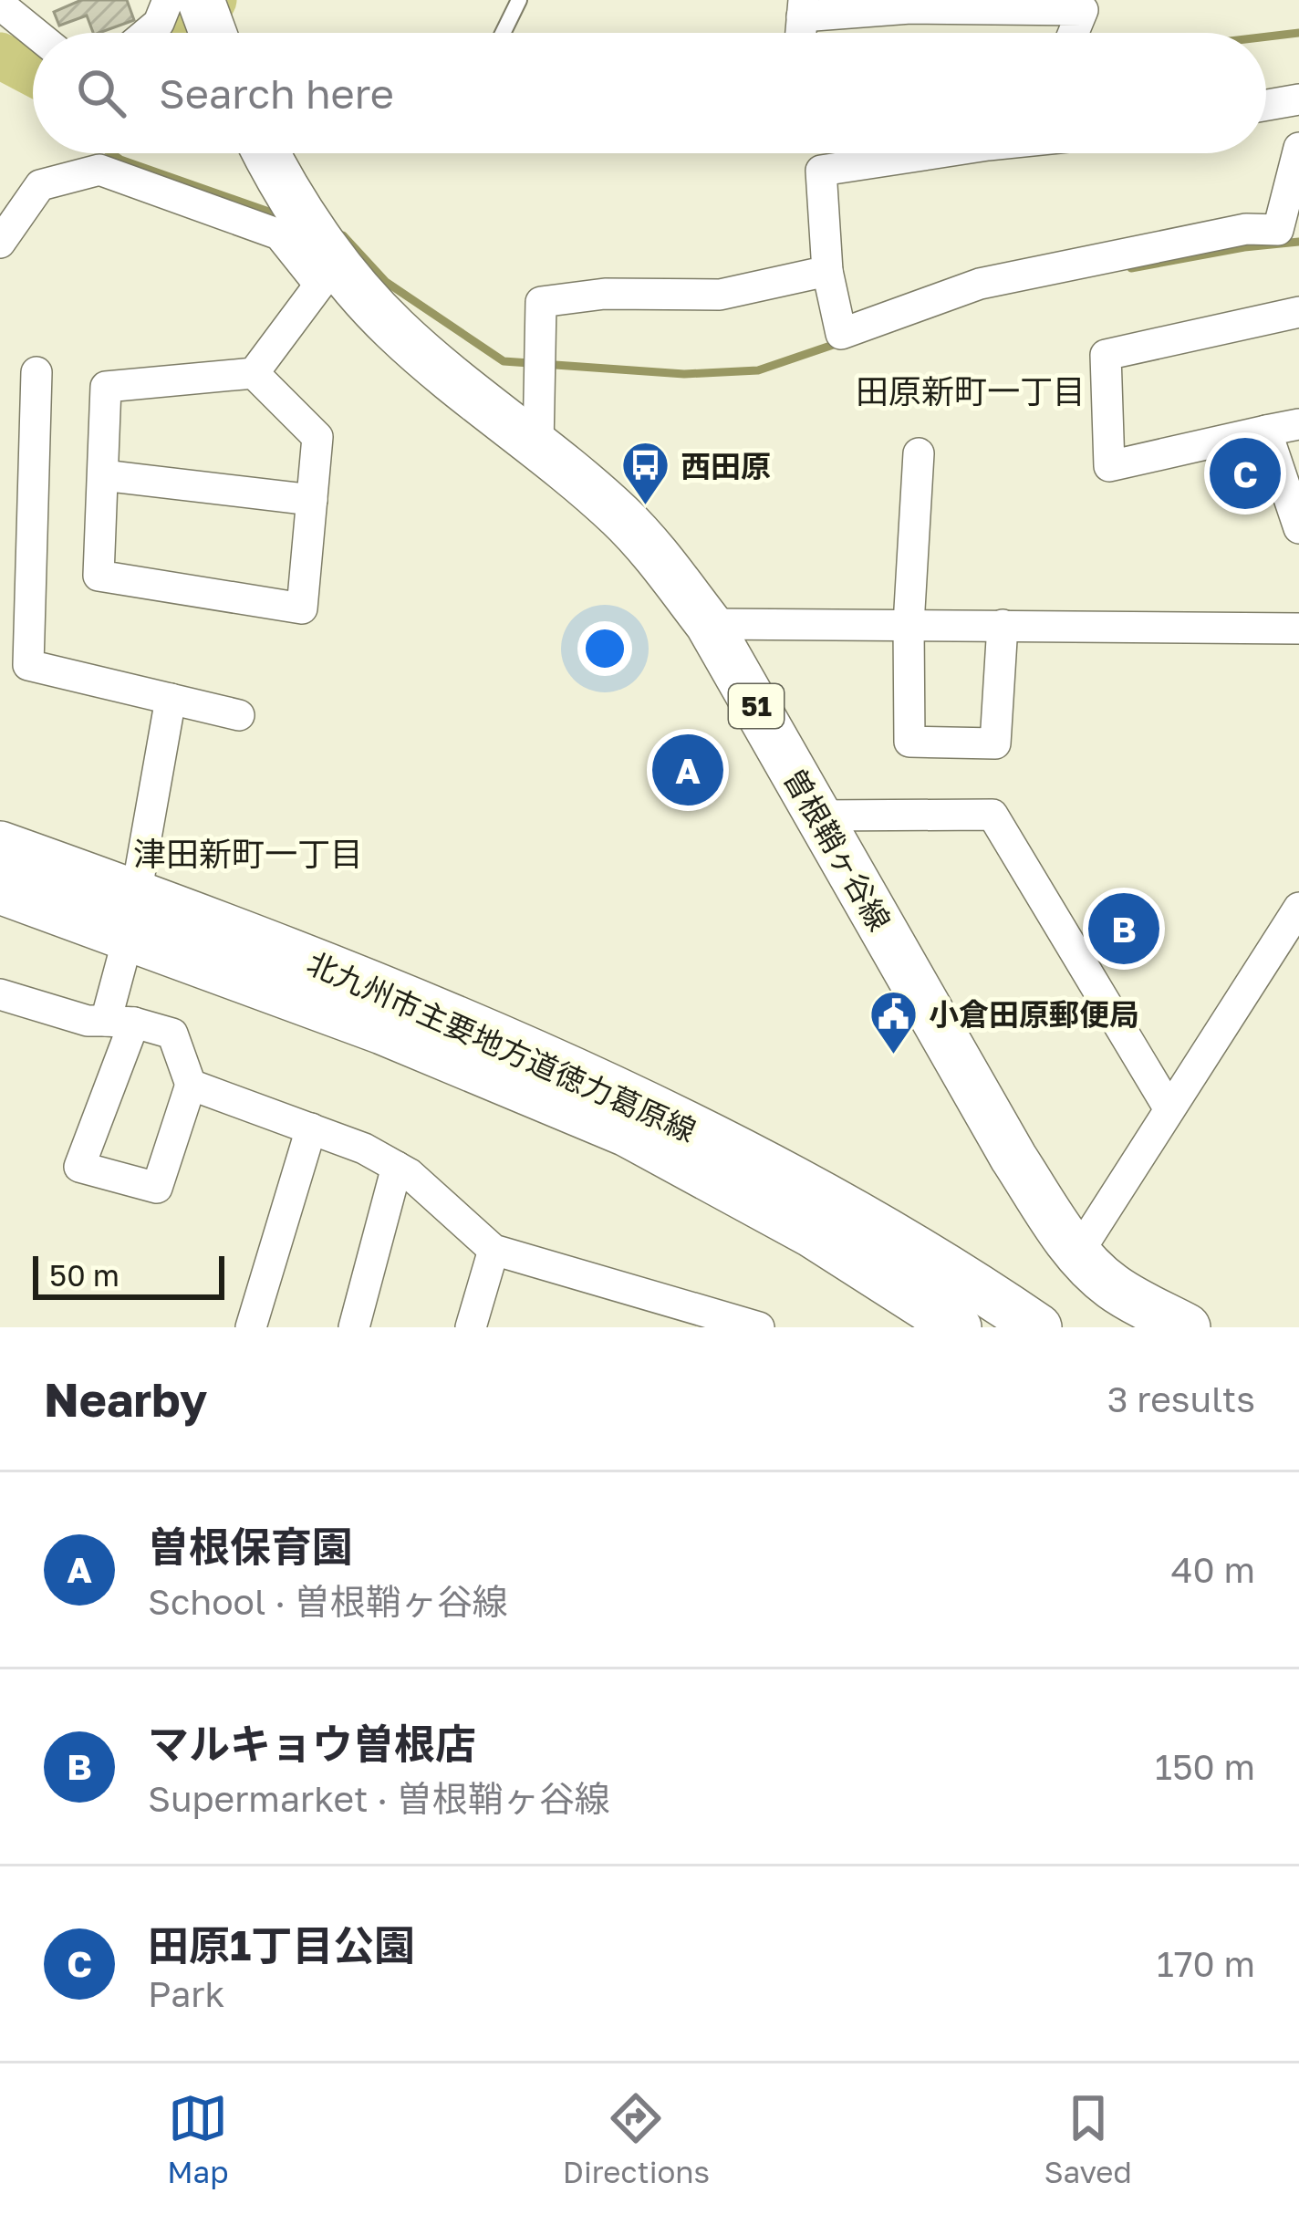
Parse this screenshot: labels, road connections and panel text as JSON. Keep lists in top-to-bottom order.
{
  "streets": {
    "main road": ["51", "曽根鞘ヶ谷線", "北九州市主要地方道徳力葛原線"]
  },
  "districts": ["田原新町一丁目", "津田新町一丁目"],
  "places": {
    "bus stop": ["西田原"],
    "public building": ["小倉田原郵便局"]
  },
  "scale_bar": "50 m",
  "page": {
    "search": "Search here",
    "pins": ["C", "A", "B"],
    "scale": "50 m",
    "heading": ["Nearby", "3 results"],
    "list": [
      {
        "mark": "A",
        "name": "曽根保育園",
        "note": "School · 曽根鞘ヶ谷線",
        "value": "40 m"
      },
      {
        "mark": "B",
        "name": "マルキョウ曽根店",
        "note": "Supermarket · 曽根鞘ヶ谷線",
        "value": "150 m"
      },
      {
        "mark": "C",
        "name": "田原1丁目公園",
        "note": "Park",
        "value": "170 m"
      }
    ],
    "nav": ["Map", "Directions", "Saved"]
  }
}
